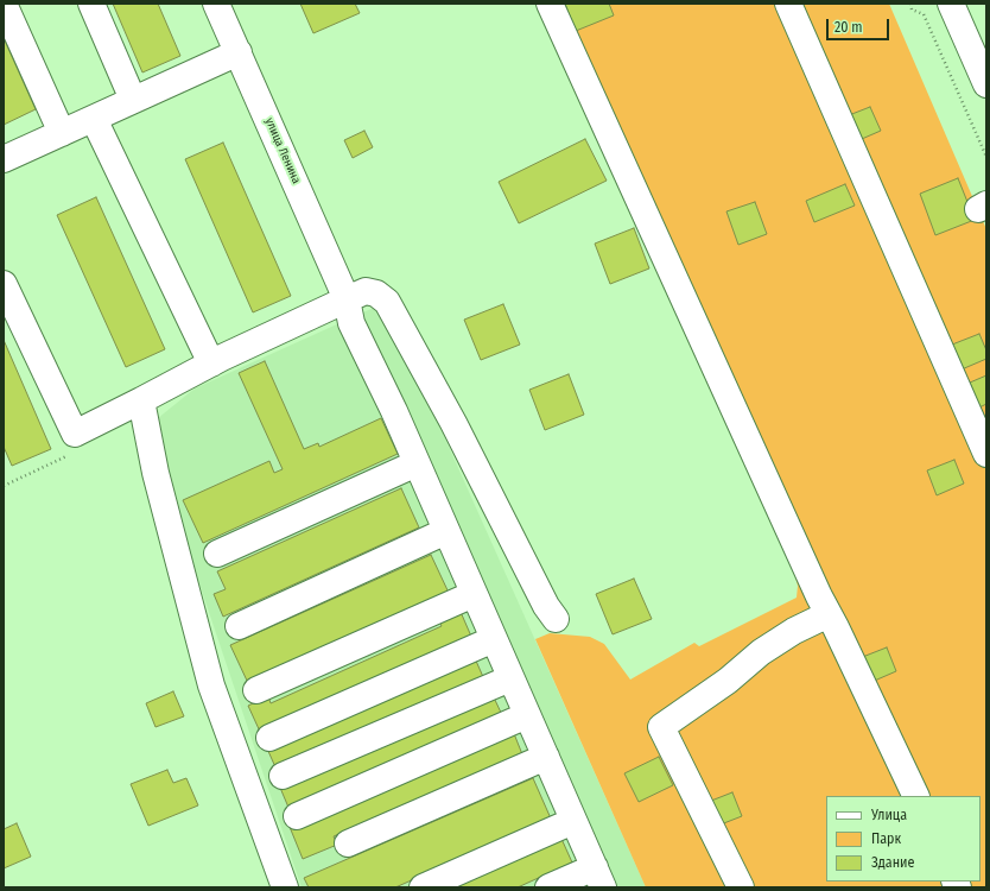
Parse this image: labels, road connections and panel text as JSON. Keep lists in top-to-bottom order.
{
  "streets": {
    "street": ["улица Ленина"]
  },
  "legend": ["Улица", "Парк", "Здание"],
  "scale_bar": "20 m"
}
